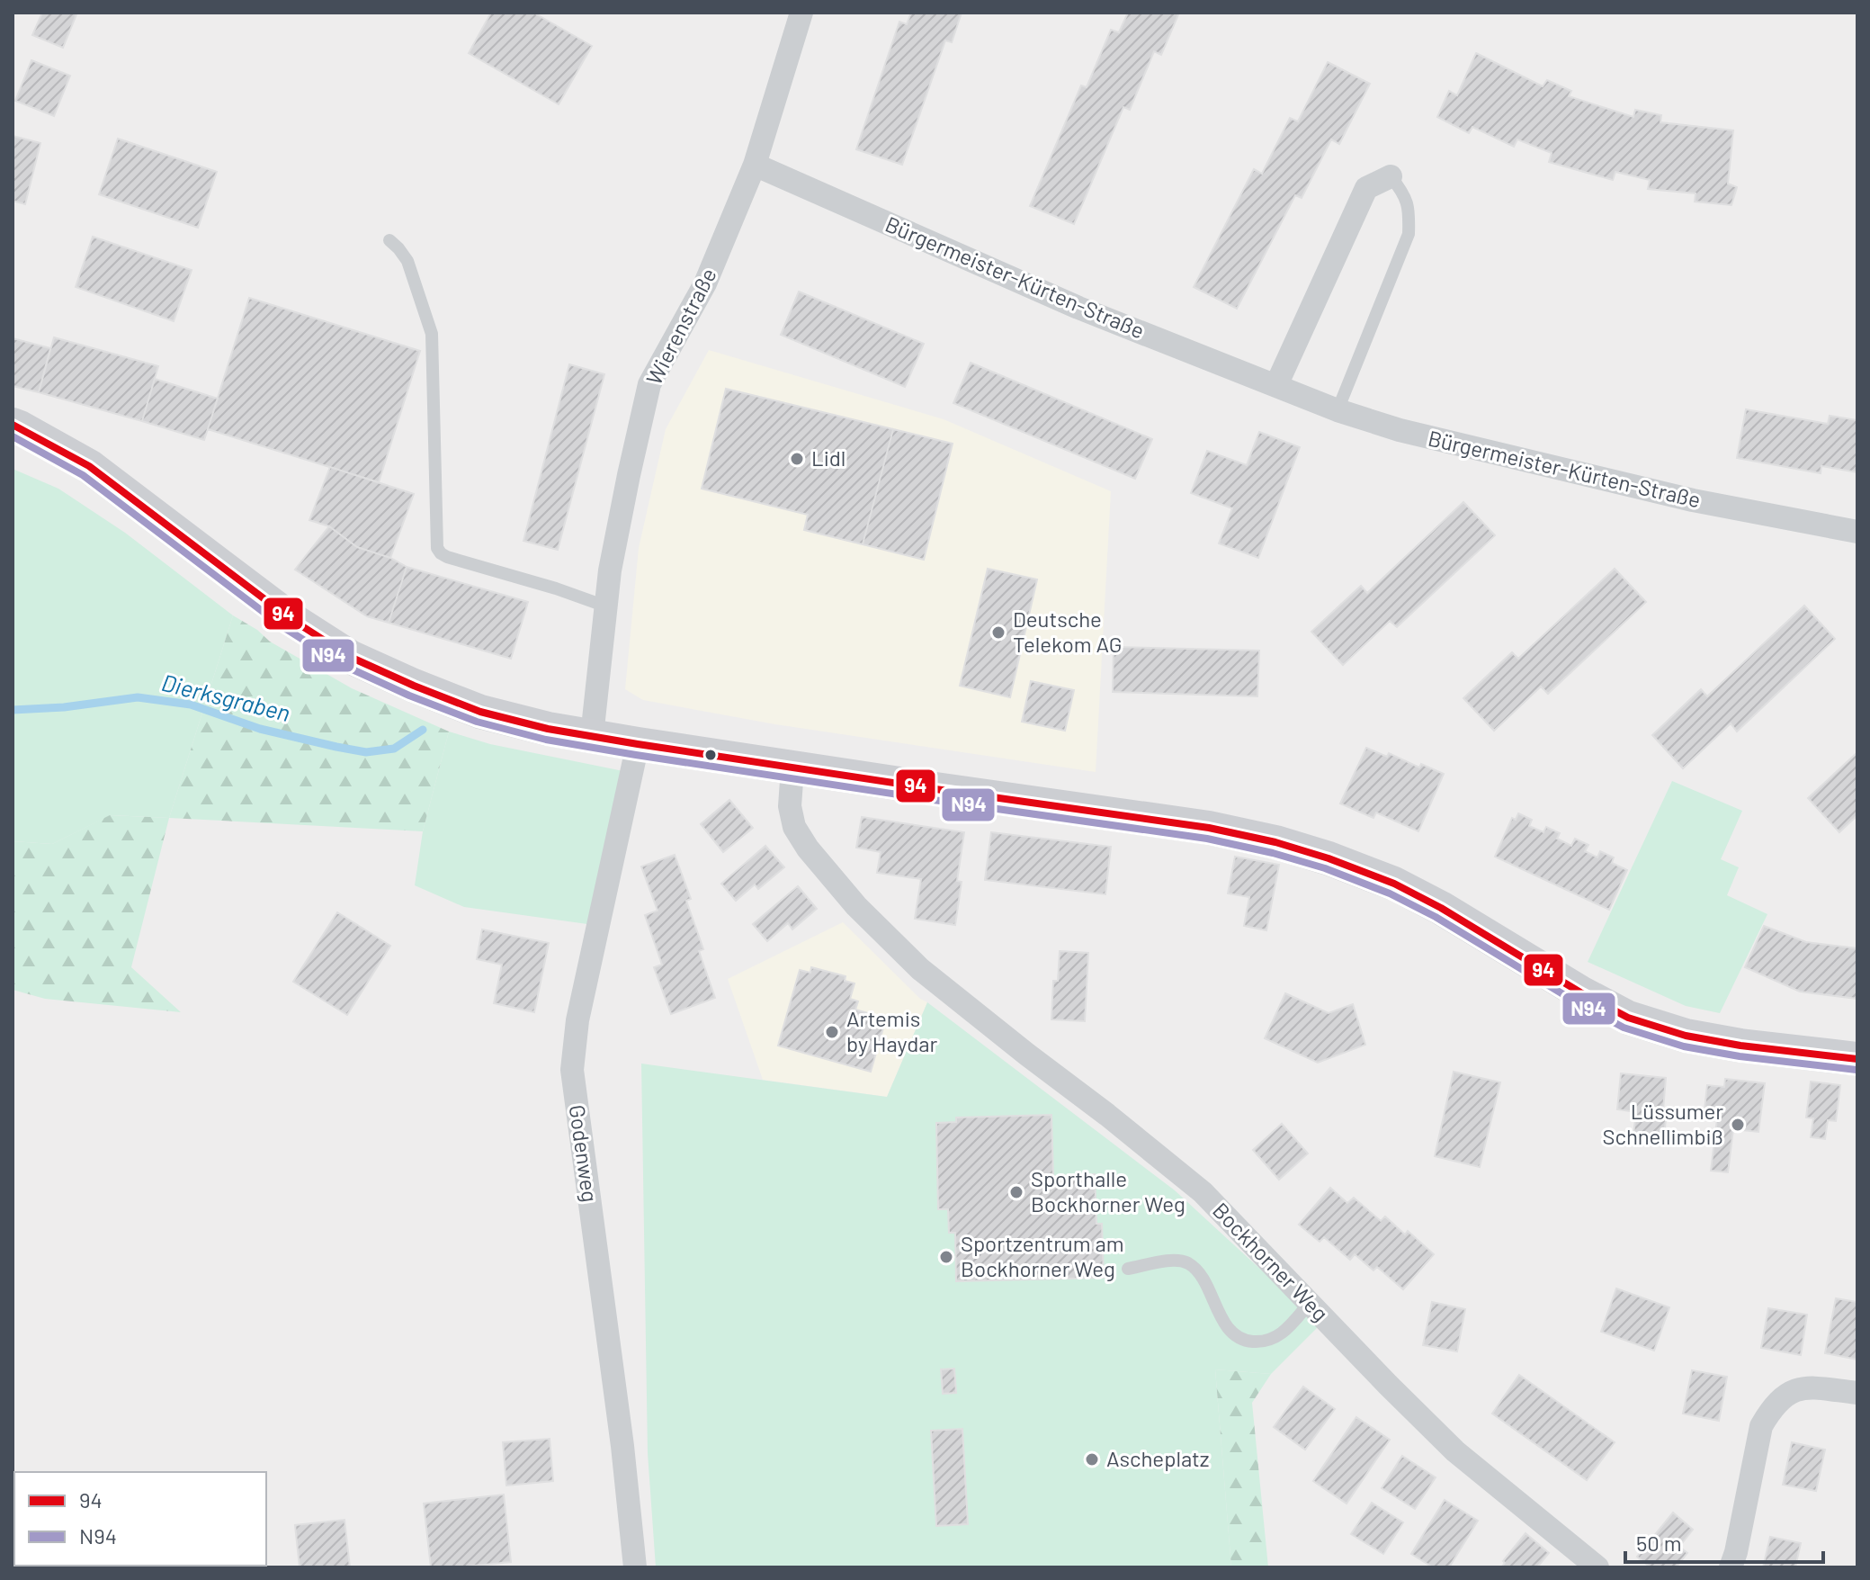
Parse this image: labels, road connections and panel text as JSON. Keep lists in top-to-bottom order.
{
  "streets": {
    "street": [
      "Bürgermeister-Kürten-Straße",
      "Wierenstraße",
      "Godenweg",
      "Bockhorner Weg"
    ]
  },
  "crossings": [
    ["Bürgermeister-Kürten-Straße", "Wierenstraße"]
  ],
  "water": ["Dierksgraben"],
  "places": [
    "Lidl",
    "Deutsche Telekom AG",
    "Artemis by Haydar",
    "Lüssumer Schnellimbiß",
    "Sporthalle Bockhorner Weg",
    "Sportzentrum am Bockhorner Weg",
    "Ascheplatz"
  ],
  "lines": ["transit line 94", "transit line N94"],
  "legend": ["94", "N94"],
  "scale_bar": "50 m"
}
